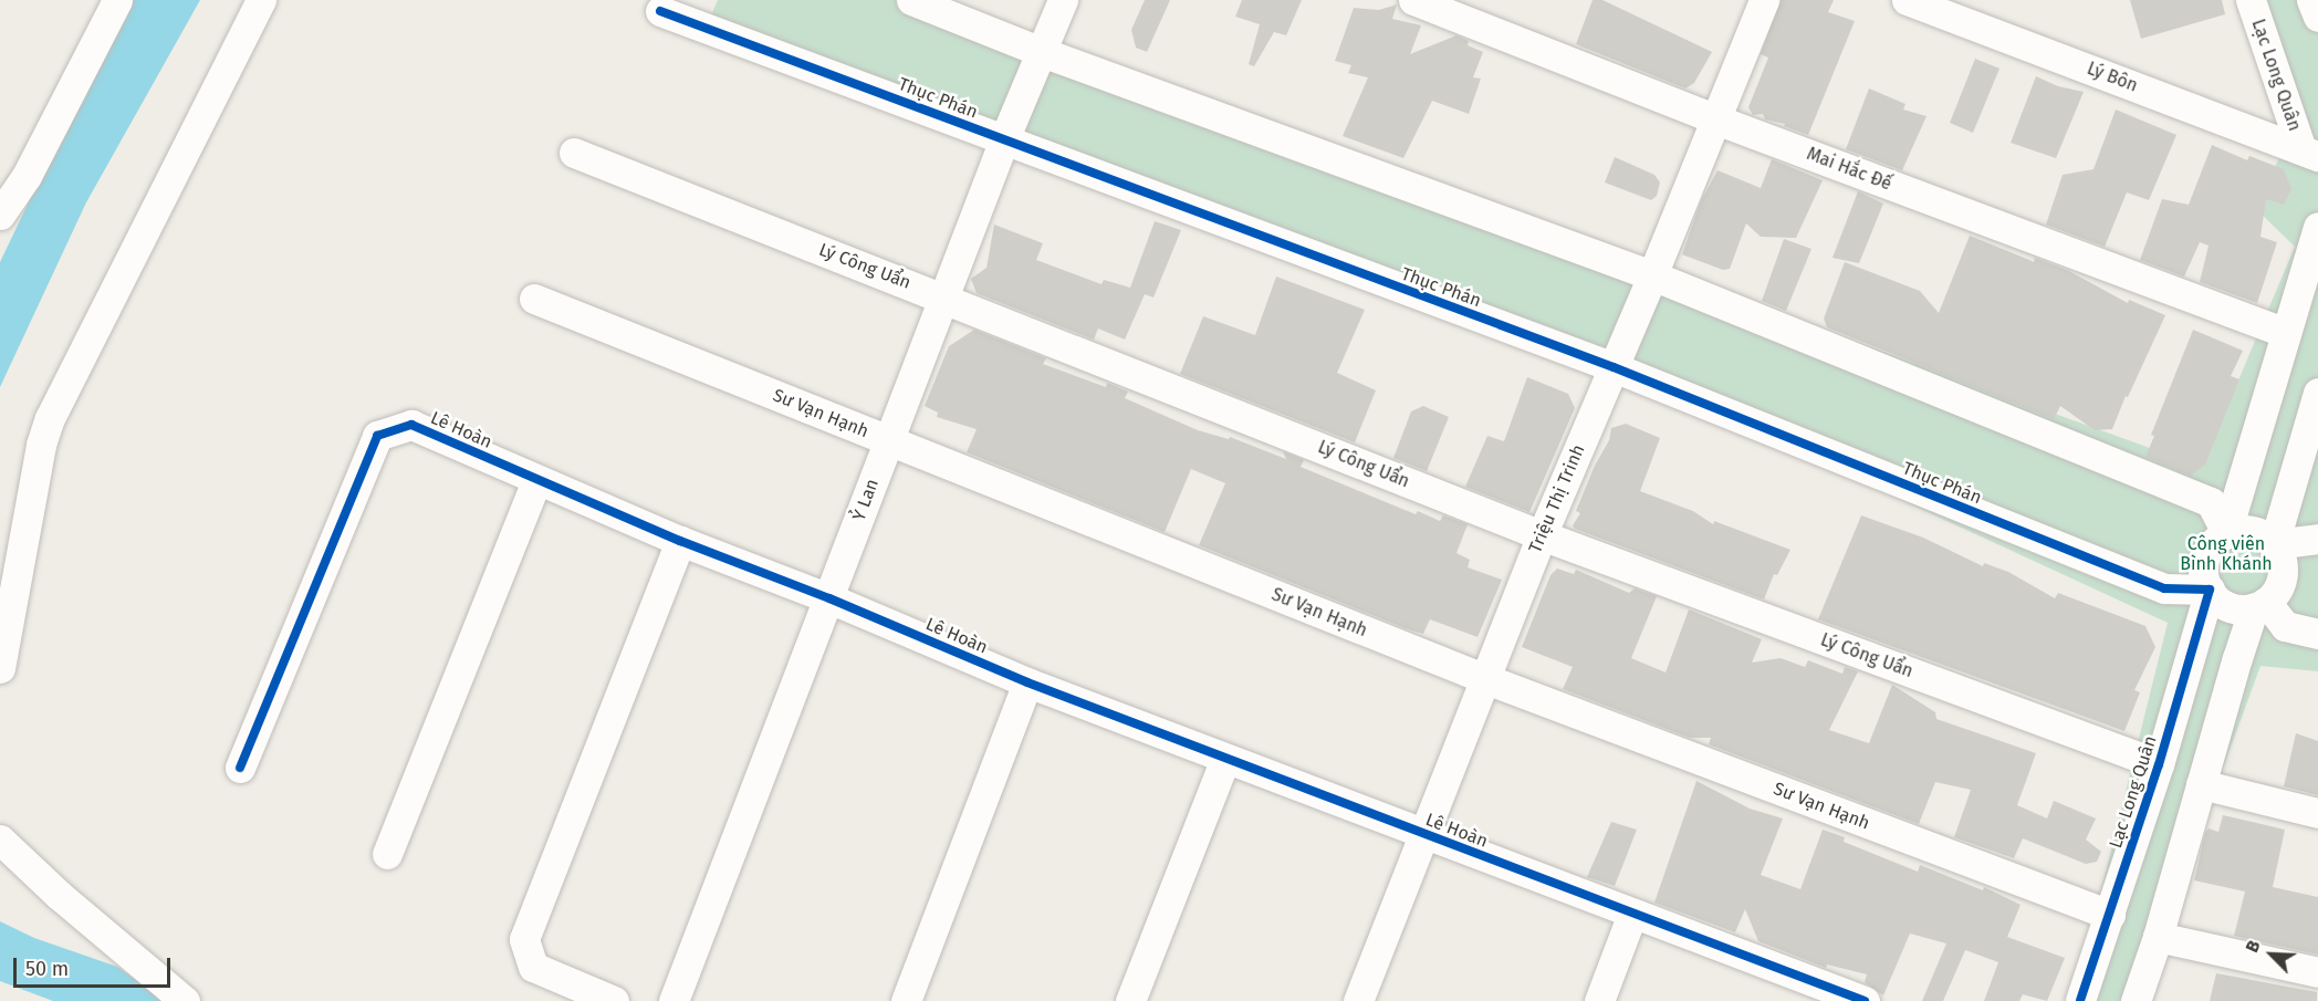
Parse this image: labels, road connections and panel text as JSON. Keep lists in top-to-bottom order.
{
  "streets": {
    "street": [
      "Lạc Long Quân",
      "Lý Bôn",
      "Thục Phán",
      "Mai Hắc Đế",
      "Lý Công Uẩn",
      "Sư Vạn Hạnh",
      "Lê Hoàn",
      "Triệu Thị Trinh",
      "Ỷ Lan"
    ]
  },
  "crossings": [
    ["Lạc Long Quân", "Lý Bôn"],
    ["Lạc Long Quân", "Thục Phán"],
    ["Lạc Long Quân", "Lý Công Uẩn"],
    ["Lạc Long Quân", "Sư Vạn Hạnh"],
    ["Thục Phán", "Triệu Thị Trinh"],
    ["Thục Phán", "Ỷ Lan"],
    ["Mai Hắc Đế", "Triệu Thị Trinh"],
    ["Lý Công Uẩn", "Triệu Thị Trinh"],
    ["Lý Công Uẩn", "Ỷ Lan"],
    ["Sư Vạn Hạnh", "Triệu Thị Trinh"],
    ["Sư Vạn Hạnh", "Ỷ Lan"],
    ["Lê Hoàn", "Triệu Thị Trinh"],
    ["Lê Hoàn", "Ỷ Lan"]
  ],
  "parks": ["Công viên Bình Khánh"],
  "scale_bar": "50 m",
  "north": "top left"
}
